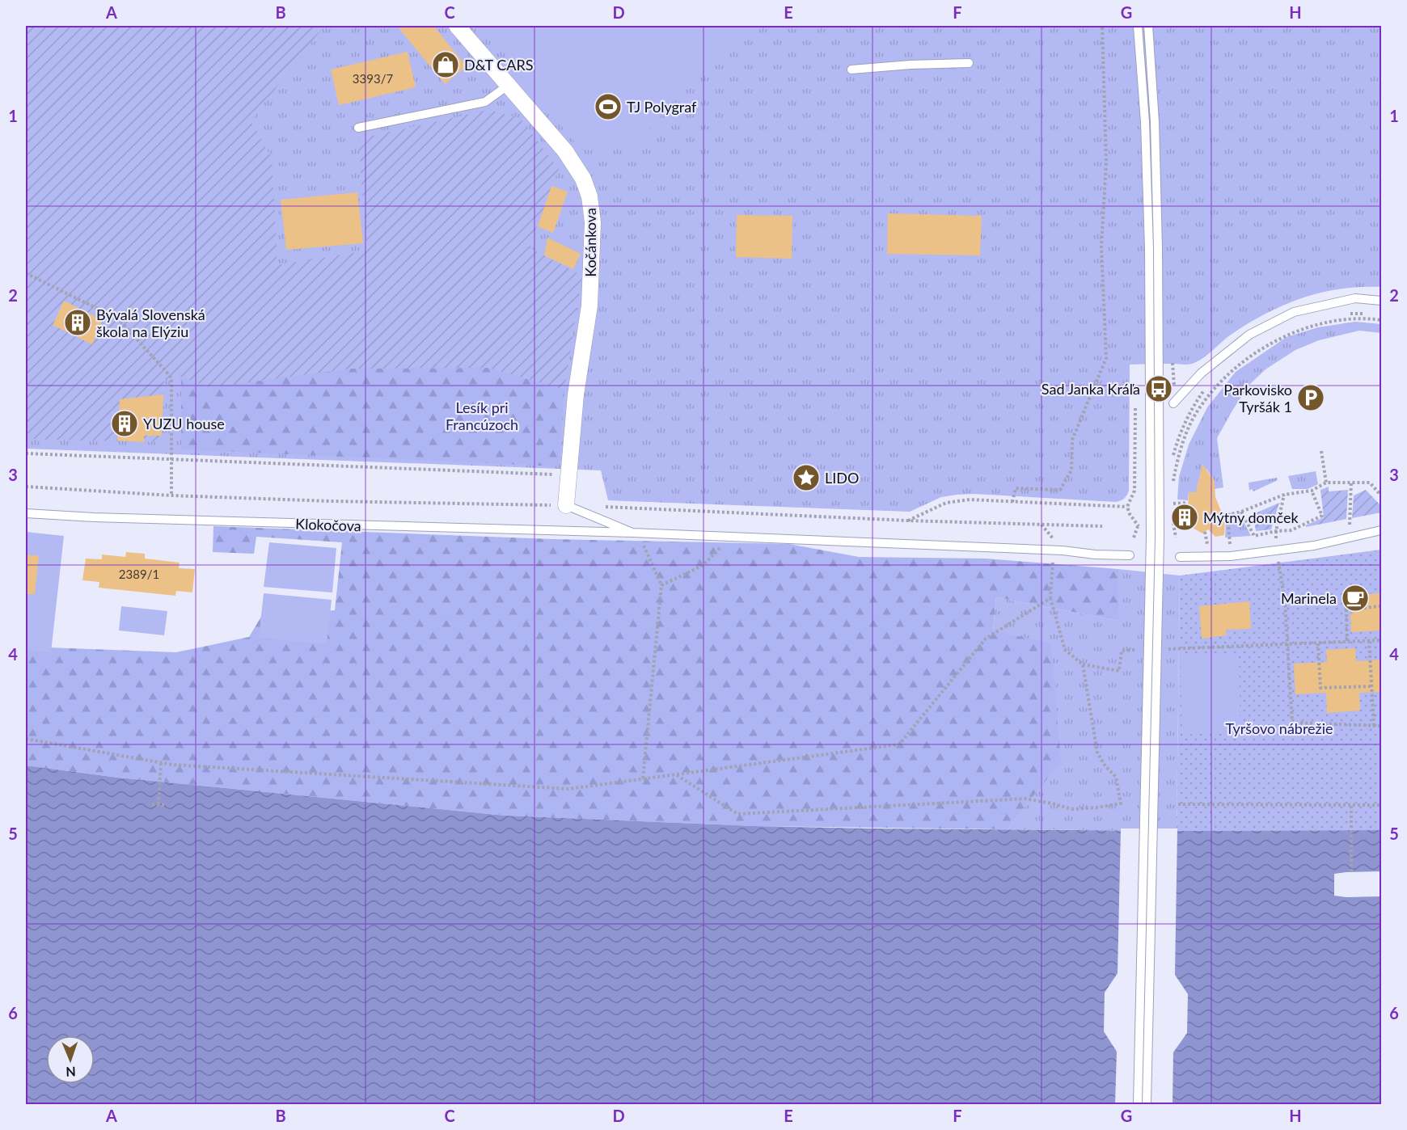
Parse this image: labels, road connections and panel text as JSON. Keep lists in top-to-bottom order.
{
  "streets": {
    "street": ["Kočánkova"],
    "lane": ["Klokočova"]
  },
  "crossings": [
    ["Kočánkova", "Klokočova"]
  ],
  "parks": ["Lesík pri Francúzoch", "Tyršovo nábrežie"],
  "places": {
    "shop": ["D&T CARS"],
    "sports": ["TJ Polygraf"],
    "building": ["Bývalá Slovenská škola na Elýziu", "YUZU house", "Mýtny domček"],
    "bus stop": ["Sad Janka Kráľa"],
    "parking": ["Parkovisko Tyršák 1"],
    "place": ["LIDO"],
    "cafe": ["Marinela"]
  },
  "house_numbers": ["3393/7", "2389/1"],
  "north": "bottom",
  "grid": {
    "columns": [
      "A",
      "B",
      "C",
      "D",
      "E",
      "F",
      "G",
      "H"
    ],
    "rows": [
      "1",
      "2",
      "3",
      "4",
      "5",
      "6"
    ]
  }
}
